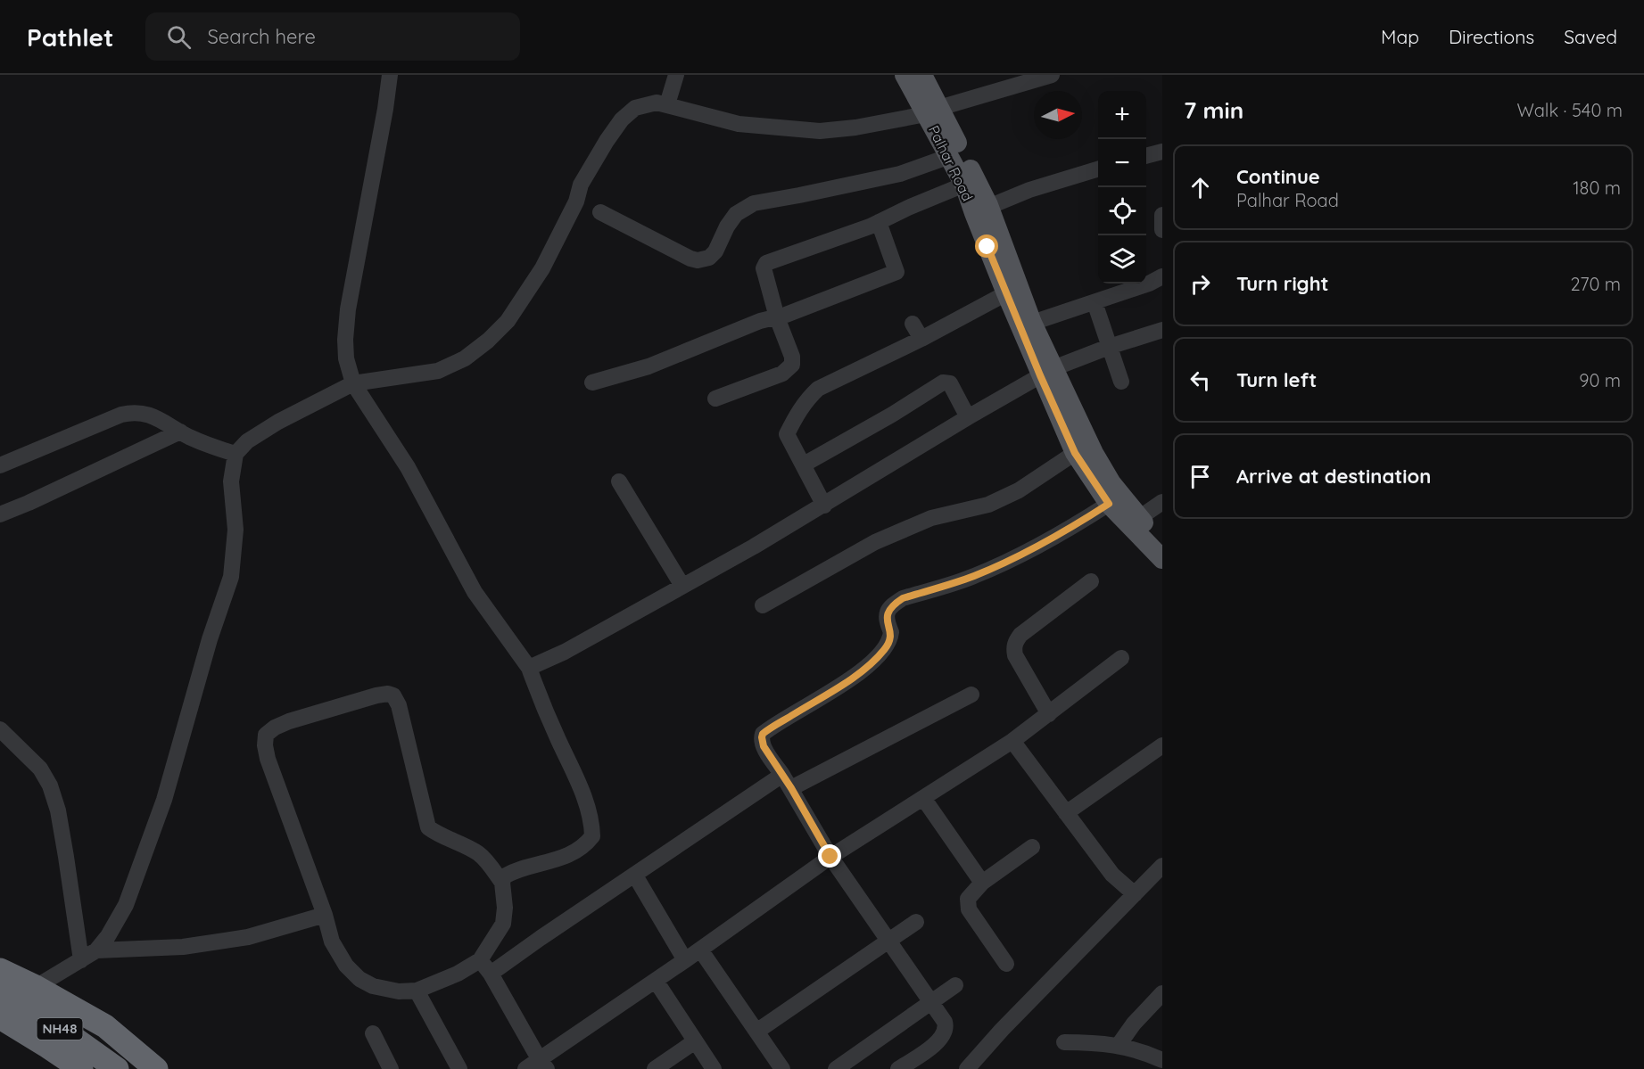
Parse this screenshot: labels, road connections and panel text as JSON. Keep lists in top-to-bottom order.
{
  "streets": {
    "highway": ["NH48"],
    "main road": ["Palhar Road"]
  },
  "north": "right",
  "page": {
    "header": "Pathlet",
    "search": "Search here",
    "nav": ["Map", "Directions", "Saved"],
    "heading": ["7 min", "Walk · 540 m"],
    "map_buttons": ["+", "−"],
    "list": [
      ["Continue", "Palhar Road", "180 m"],
      ["Turn right", "270 m"],
      ["Turn left", "90 m"],
      "Arrive at destination"
    ]
  }
}
